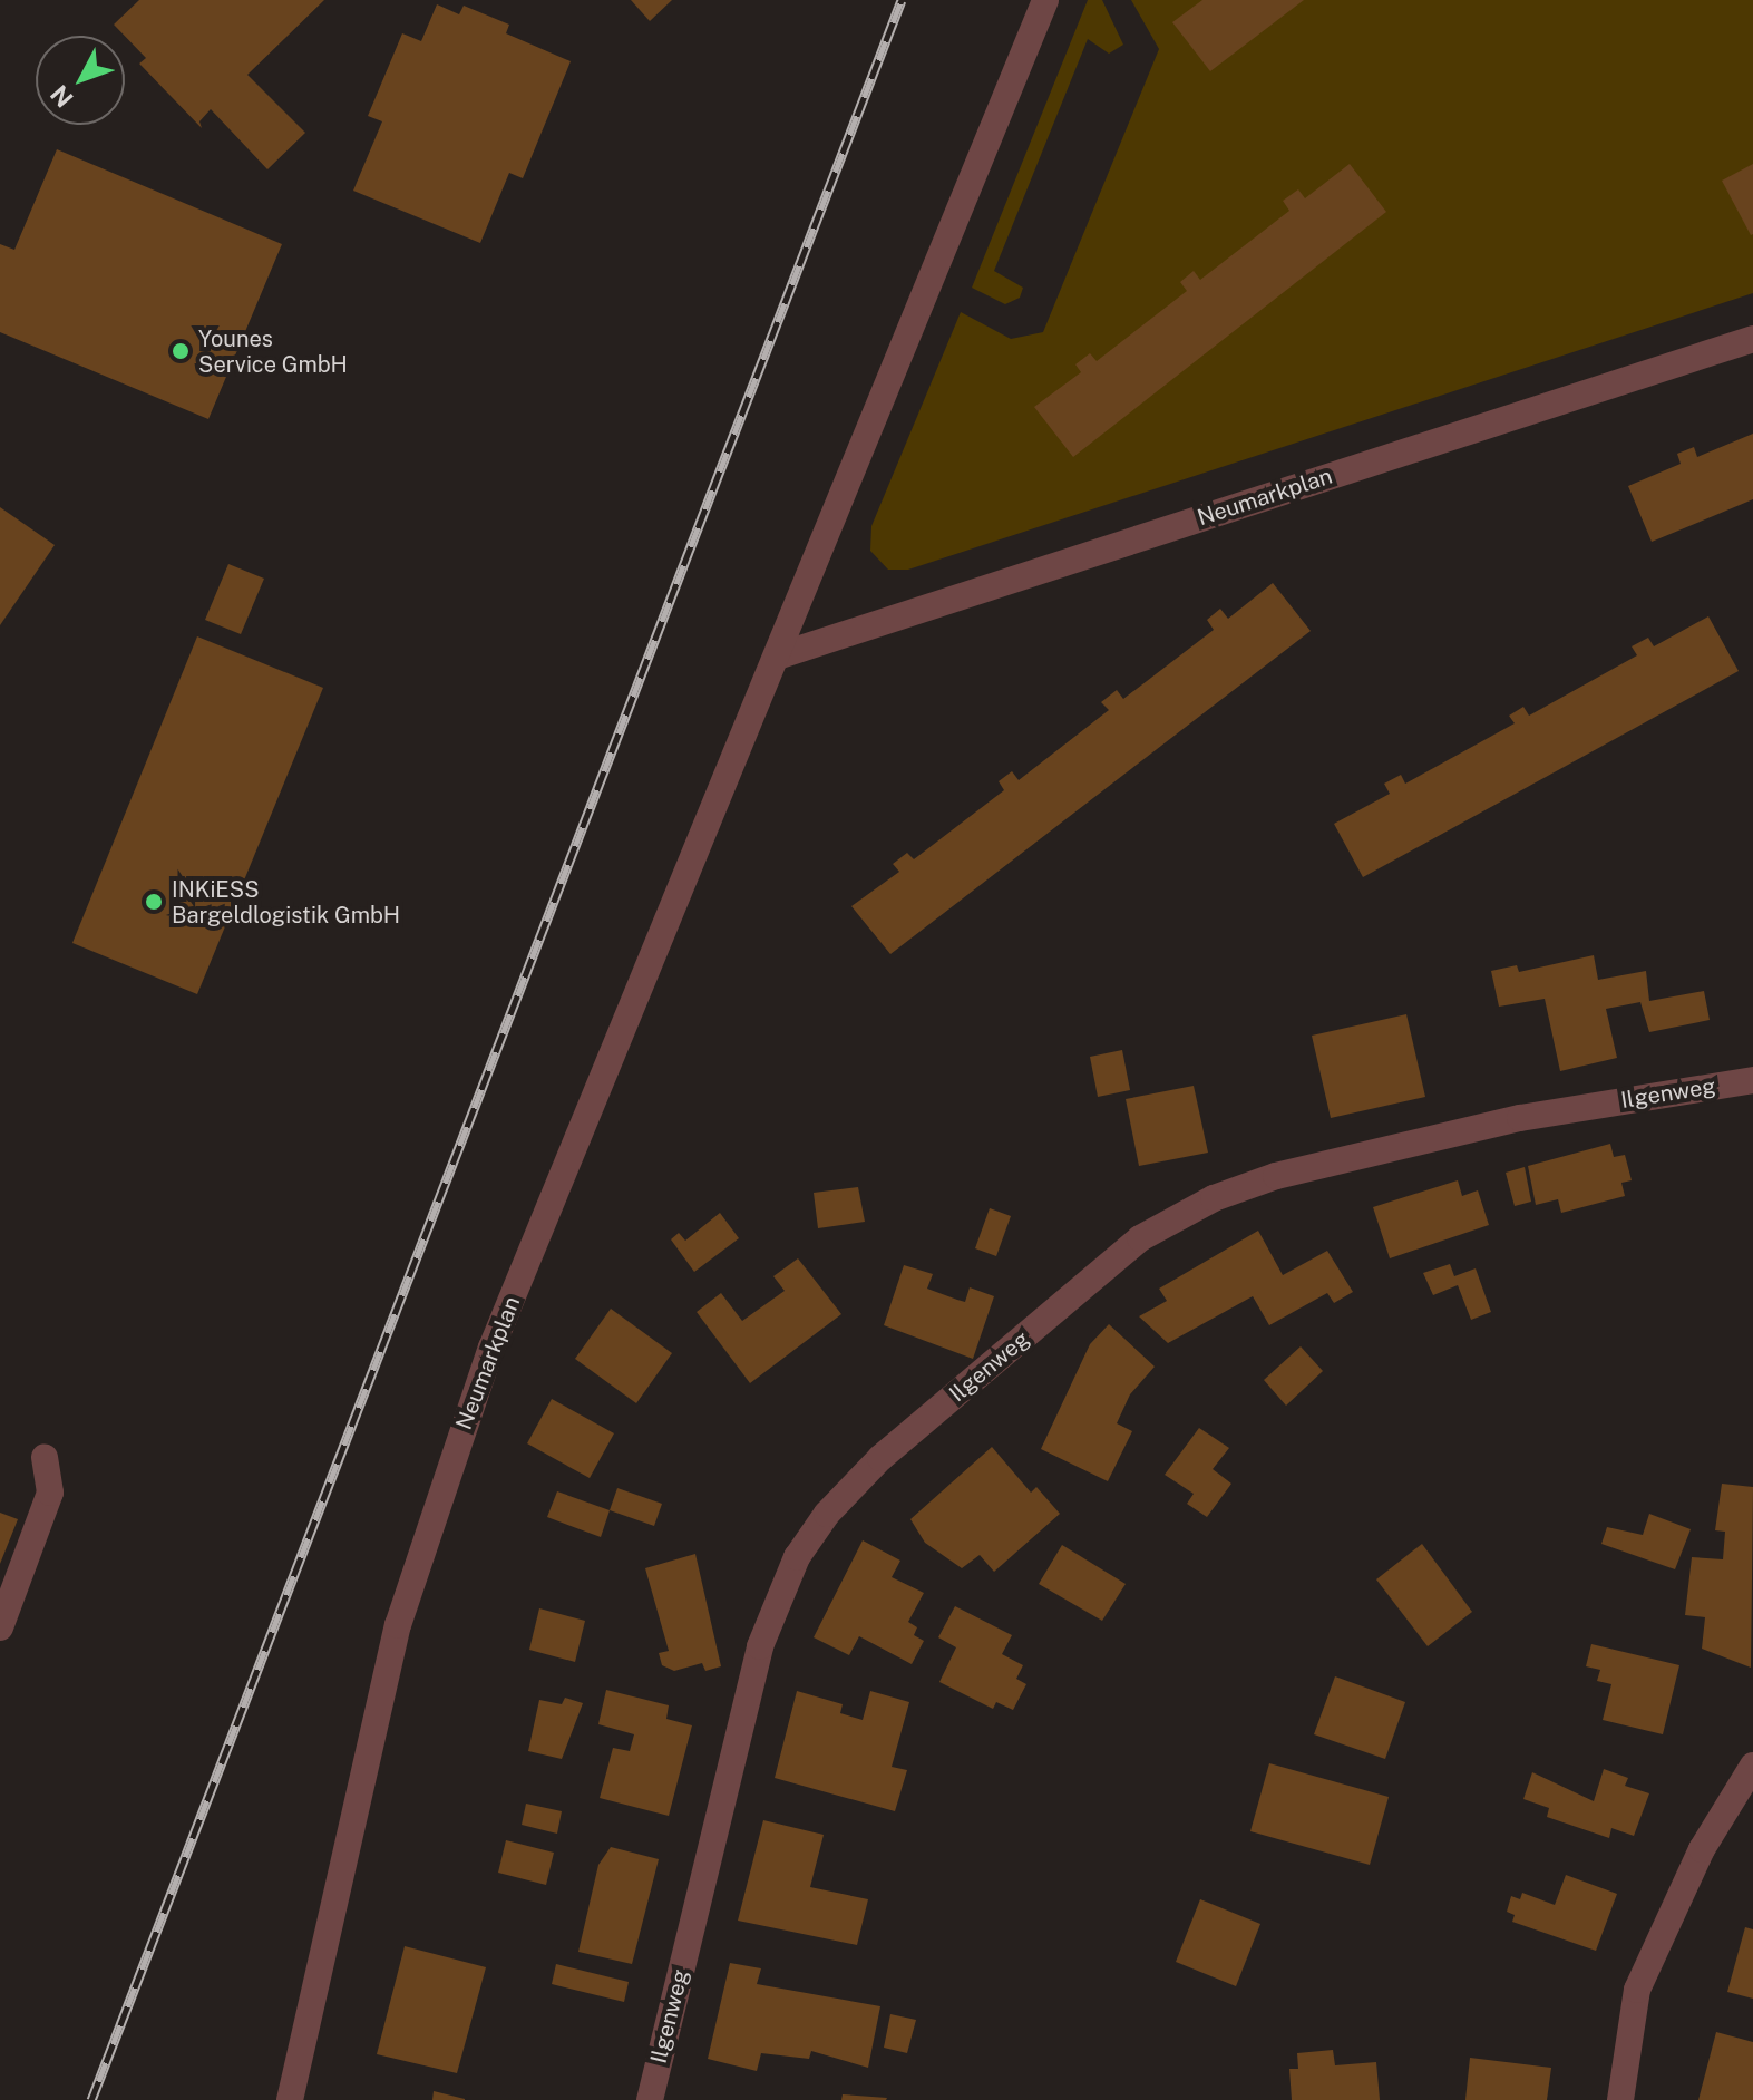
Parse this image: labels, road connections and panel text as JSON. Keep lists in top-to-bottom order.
{
  "streets": {
    "street": ["Neumarkplan", "Ilgenweg"]
  },
  "places": ["Younes Service GmbH", "INKiESS Bargeldlogistik GmbH"],
  "north": "bottom left"
}
